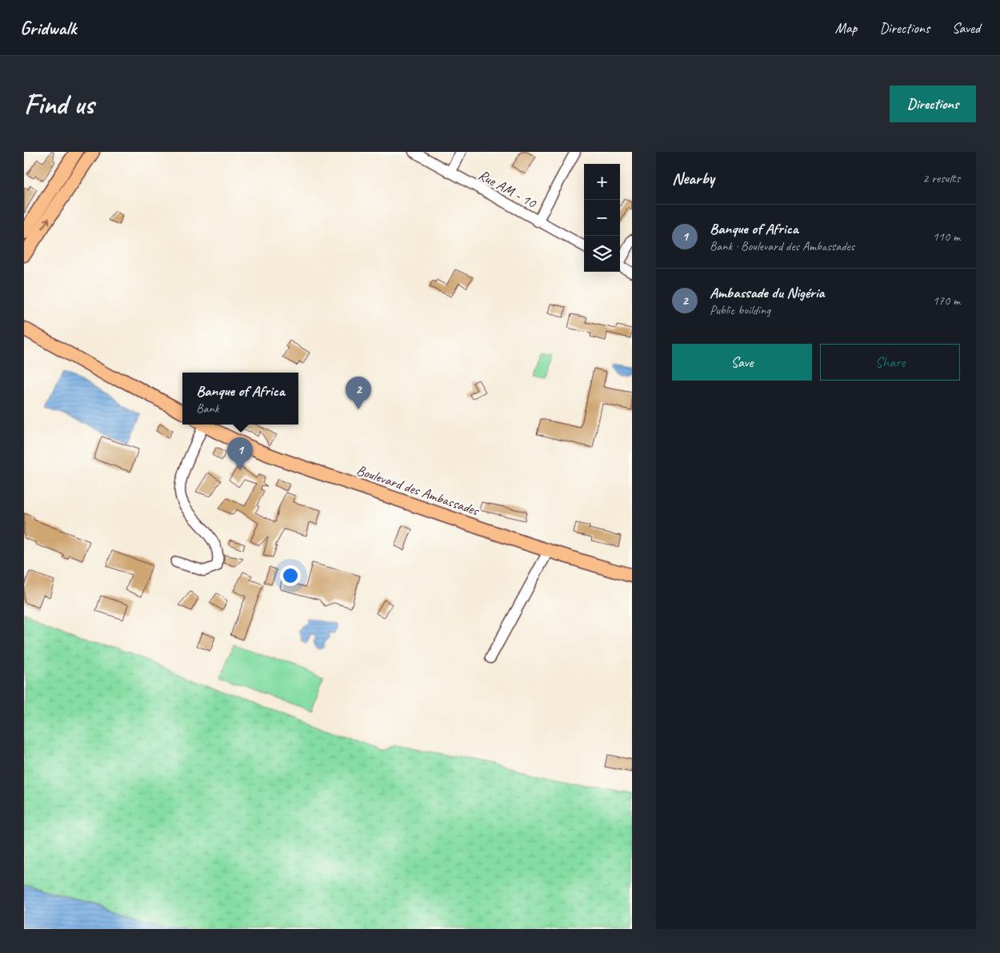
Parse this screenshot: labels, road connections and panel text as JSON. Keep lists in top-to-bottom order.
{
  "streets": {
    "main road": ["Boulevard des Ambassades"],
    "street": ["Rue AM - 10"]
  },
  "page": {
    "header": "Gridwalk",
    "nav": ["Map", "Directions", "Saved"],
    "buttons": [
      "Directions",
      ["Save", "Share"]
    ],
    "title": "Find us",
    "heading": ["Nearby", "2 results"],
    "map_buttons": ["+", "−"],
    "list": [
      {
        "mark": "1",
        "name": "Banque of Africa",
        "note": "Bank · Boulevard des Ambassades",
        "value": "110 m"
      },
      {
        "mark": "2",
        "name": "Ambassade du Nigéria",
        "note": "Public building",
        "value": "170 m"
      }
    ],
    "popup": ["Banque of Africa", "Bank"],
    "pins": ["2", "1"]
  }
}
